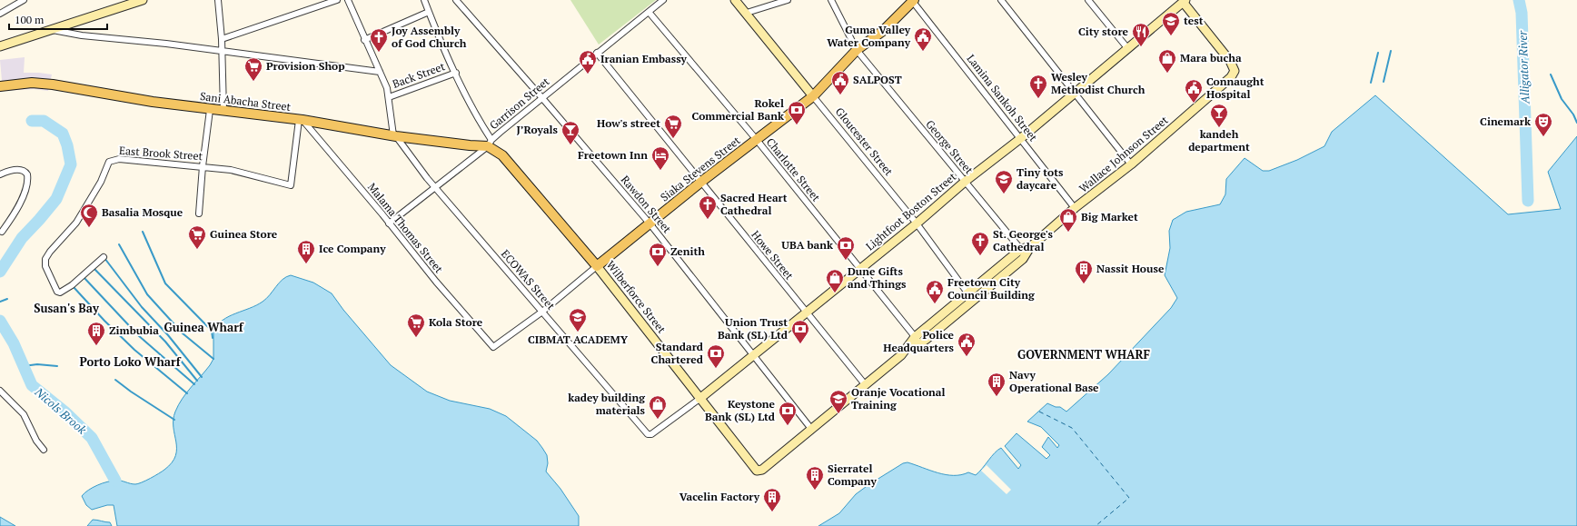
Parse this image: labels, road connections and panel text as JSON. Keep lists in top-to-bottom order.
{
  "streets": {
    "main road": [
      "Sani Abacha Street",
      "Gloucester Street",
      "Wallace Johnson Street",
      "Siaka Stevens Street",
      "Lightfoot Boston Street",
      "Wilberforce Street"
    ],
    "street": [
      "Back Street",
      "Lamina Sankoh Street",
      "Garrison Street",
      "George Street",
      "East Brook Street",
      "Charlotte Street",
      "Rawdon Street",
      "Malama Thomas Street",
      "Howe Street",
      "ECOWAS Street"
    ]
  },
  "crossings": [
    ["Lamina Sankoh Street", "Wallace Johnson Street"],
    ["Lamina Sankoh Street", "Siaka Stevens Street"],
    ["Lamina Sankoh Street", "Lightfoot Boston Street"],
    ["Sani Abacha Street", "Garrison Street"],
    ["Sani Abacha Street", "East Brook Street"],
    ["Sani Abacha Street", "Malama Thomas Street"],
    ["Sani Abacha Street", "ECOWAS Street"],
    ["Sani Abacha Street", "Wilberforce Street"],
    ["Garrison Street", "Charlotte Street"],
    ["Garrison Street", "Rawdon Street"],
    ["Garrison Street", "Malama Thomas Street"],
    ["Garrison Street", "Howe Street"],
    ["Garrison Street", "ECOWAS Street"],
    ["Garrison Street", "Wilberforce Street"],
    ["Gloucester Street", "Wallace Johnson Street"],
    ["Gloucester Street", "Siaka Stevens Street"],
    ["Gloucester Street", "Lightfoot Boston Street"],
    ["George Street", "Wallace Johnson Street"],
    ["George Street", "Siaka Stevens Street"],
    ["George Street", "Lightfoot Boston Street"],
    ["East Brook Street", "Malama Thomas Street"],
    ["Wallace Johnson Street", "Charlotte Street"],
    ["Wallace Johnson Street", "Rawdon Street"],
    ["Wallace Johnson Street", "Lightfoot Boston Street"],
    ["Wallace Johnson Street", "Howe Street"],
    ["Wallace Johnson Street", "Wilberforce Street"],
    ["Siaka Stevens Street", "Charlotte Street"],
    ["Siaka Stevens Street", "Rawdon Street"],
    ["Siaka Stevens Street", "Malama Thomas Street"],
    ["Siaka Stevens Street", "Howe Street"],
    ["Siaka Stevens Street", "ECOWAS Street"],
    ["Siaka Stevens Street", "Wilberforce Street"],
    ["Charlotte Street", "Lightfoot Boston Street"],
    ["Rawdon Street", "Lightfoot Boston Street"],
    ["Lightfoot Boston Street", "Howe Street"],
    ["Lightfoot Boston Street", "ECOWAS Street"],
    ["Lightfoot Boston Street", "Wilberforce Street"]
  ],
  "districts": [
    "Susan's Bay",
    "Guinea Wharf",
    "GOVERNMENT WHARF",
    "Porto Loko Wharf"
  ],
  "water": ["Alligator River", "Nicols Brook"],
  "places": {
    "school or university": [
      "test",
      "Tiny tots daycare",
      "CIBMAT ACADEMY",
      "Oranje Vocational Training"
    ],
    "restaurant": ["City store"],
    "public building": [
      "Guma Valley Water Company",
      "Iranian Embassy",
      "SALPOST",
      "Connaught Hospital",
      "Freetown City Council Building",
      "Police Headquarters"
    ],
    "church": [
      "Joy Assembly of God Church",
      "Wesley Methodist Church",
      "Sacred Heart Cathedral",
      "St. George's Cathedral"
    ],
    "shop": [
      "Mara bucha",
      "Big Market",
      "Dune Gifts and Things",
      "kadey building materials"
    ],
    "supermarket": [
      "Provision Shop",
      "How's street",
      "Guinea Store",
      "Kola Store"
    ],
    "bank": [
      "Rokel Commercial Bank",
      "UBA bank",
      "Zenith",
      "Union Trust Bank (SL) Ltd",
      "Standard Chartered",
      "Keystone Bank (SL) Ltd"
    ],
    "bar": ["kandeh department", "J’Royals"],
    "theatre": ["Cinemark"],
    "hotel": ["Freetown Inn"],
    "mosque": ["Basalia Mosque"],
    "building": [
      "Ice Company",
      "Nassit House",
      "Zimbubia",
      "Navy Operational Base",
      "Sierratel Company",
      "Vacelin Factory"
    ]
  },
  "scale_bar": "100 m"
}
